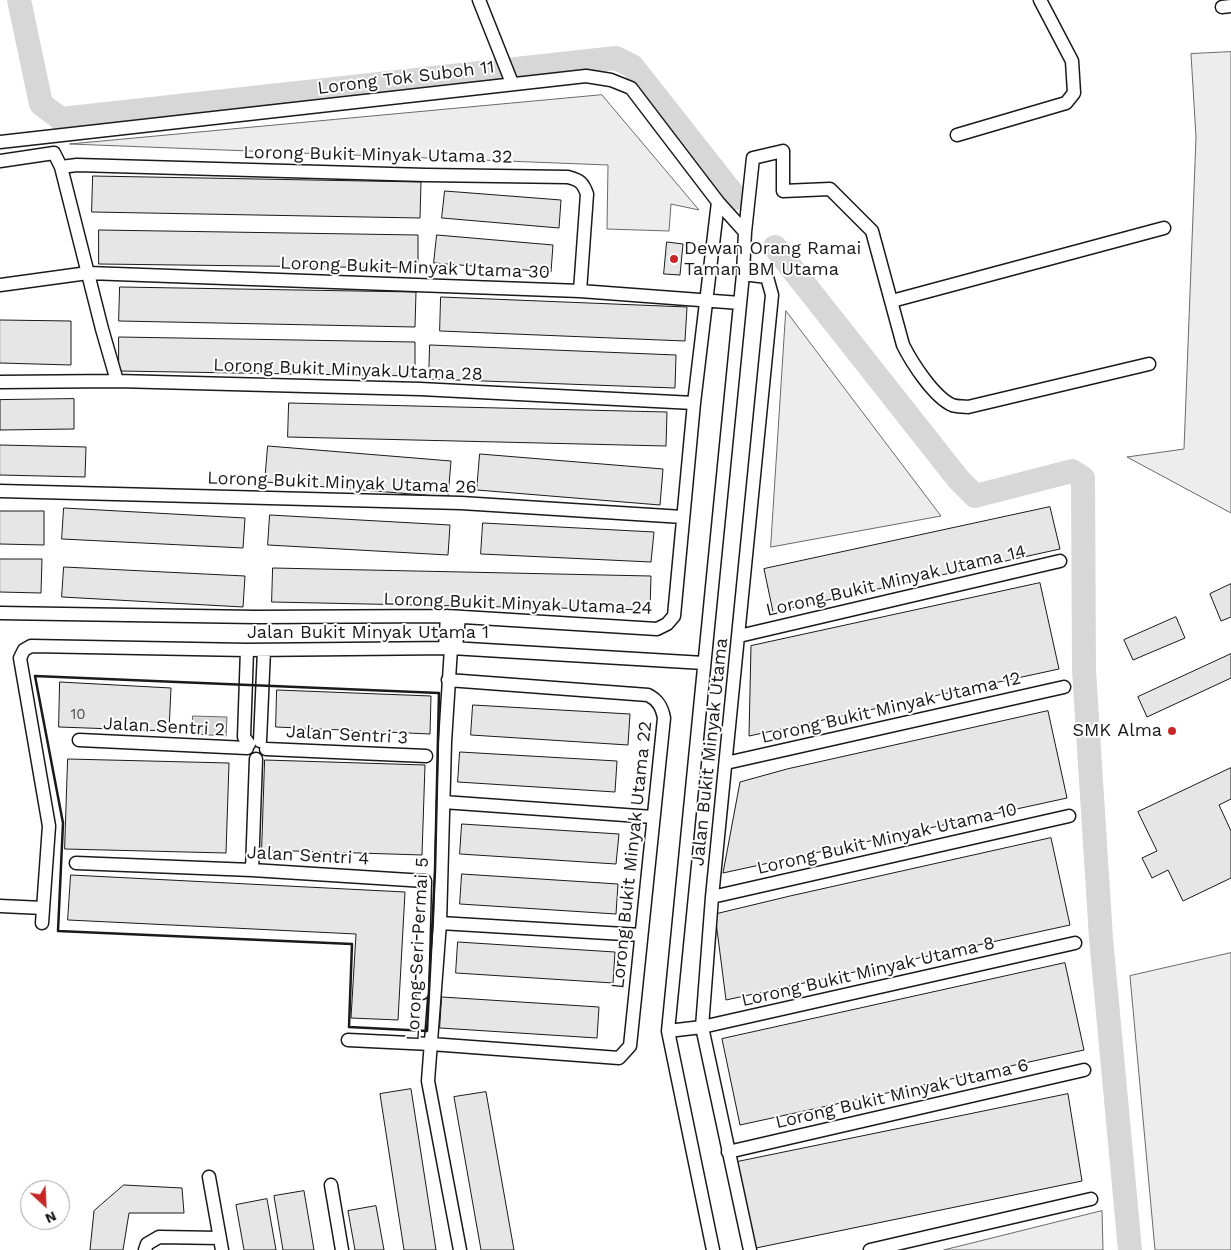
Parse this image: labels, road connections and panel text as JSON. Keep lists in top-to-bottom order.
{
  "streets": {
    "street": [
      "Lorong Tok Suboh 11",
      "Lorong Bukit Minyak Utama 32",
      "Lorong Bukit Minyak Utama 30",
      "Lorong Bukit Minyak Utama 28",
      "Lorong Bukit Minyak Utama 26",
      "Lorong Bukit Minyak Utama 14",
      "Lorong Bukit Minyak Utama 24",
      "Jalan Bukit Minyak Utama 1",
      "Lorong Bukit Minyak Utama 12",
      "Jalan Sentri 2",
      "Jalan Sentri 3",
      "Jalan Bukit Minyak Utama",
      "Lorong Bukit Minyak Utama 10",
      "Lorong Bukit Minyak Utama 22",
      "Jalan Sentri 4",
      "Lorong Seri Permai 5",
      "Lorong Bukit Minyak Utama 8",
      "Lorong Bukit Minyak Utama 6"
    ]
  },
  "crossings": [
    ["Lorong Tok Suboh 11", "Lorong Bukit Minyak Utama 24"],
    ["Lorong Tok Suboh 11", "Jalan Bukit Minyak Utama"],
    ["Lorong Bukit Minyak Utama 32", "Lorong Bukit Minyak Utama 30"],
    ["Lorong Bukit Minyak Utama 30", "Lorong Bukit Minyak Utama 24"],
    ["Lorong Bukit Minyak Utama 30", "Jalan Bukit Minyak Utama"],
    ["Lorong Bukit Minyak Utama 28", "Lorong Bukit Minyak Utama 24"],
    ["Lorong Bukit Minyak Utama 26", "Lorong Bukit Minyak Utama 24"],
    ["Lorong Bukit Minyak Utama 14", "Jalan Bukit Minyak Utama"],
    ["Lorong Bukit Minyak Utama 24", "Lorong Seri Permai 5"],
    ["Jalan Bukit Minyak Utama 1", "Jalan Bukit Minyak Utama"],
    ["Jalan Bukit Minyak Utama 1", "Lorong Seri Permai 5"],
    ["Lorong Bukit Minyak Utama 12", "Jalan Bukit Minyak Utama"],
    ["Jalan Sentri 2", "Jalan Sentri 3"],
    ["Jalan Bukit Minyak Utama", "Lorong Bukit Minyak Utama 10"],
    ["Jalan Bukit Minyak Utama", "Lorong Bukit Minyak Utama 8"],
    ["Jalan Bukit Minyak Utama", "Lorong Bukit Minyak Utama 6"],
    ["Lorong Bukit Minyak Utama 22", "Lorong Seri Permai 5"]
  ],
  "places": ["Dewan Orang Ramai Taman BM Utama", "SMK Alma"],
  "house_numbers": ["10"],
  "north": "bottom right"
}
